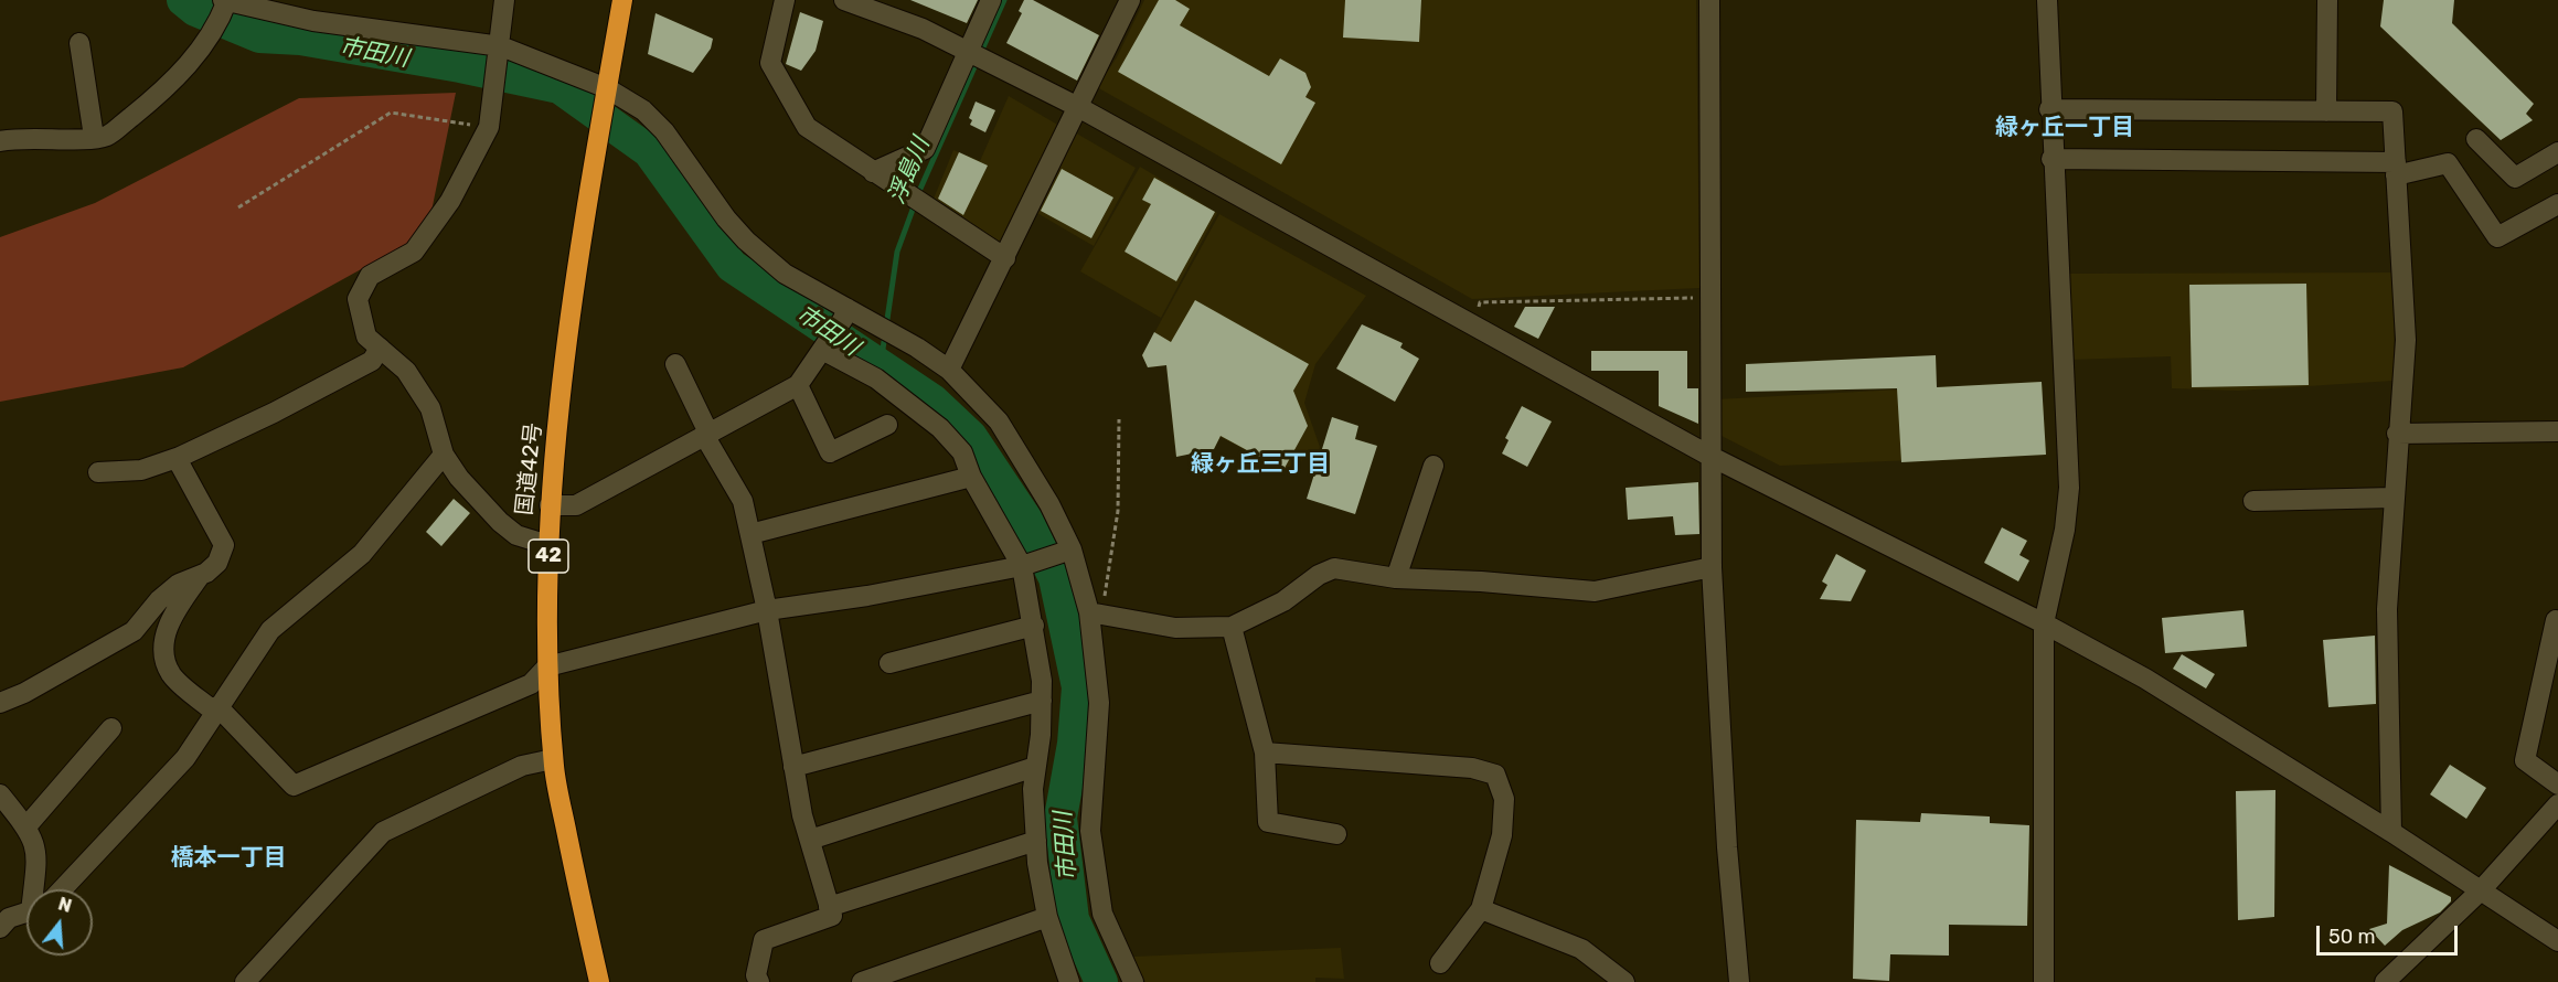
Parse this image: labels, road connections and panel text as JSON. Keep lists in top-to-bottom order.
{
  "streets": {
    "highway": ["国道42号", "42"]
  },
  "districts": ["緑ヶ丘一丁目", "緑ヶ丘三丁目", "橋本一丁目"],
  "water": ["市田川", "浮島川"],
  "scale_bar": "50 m",
  "north": "top"
}
